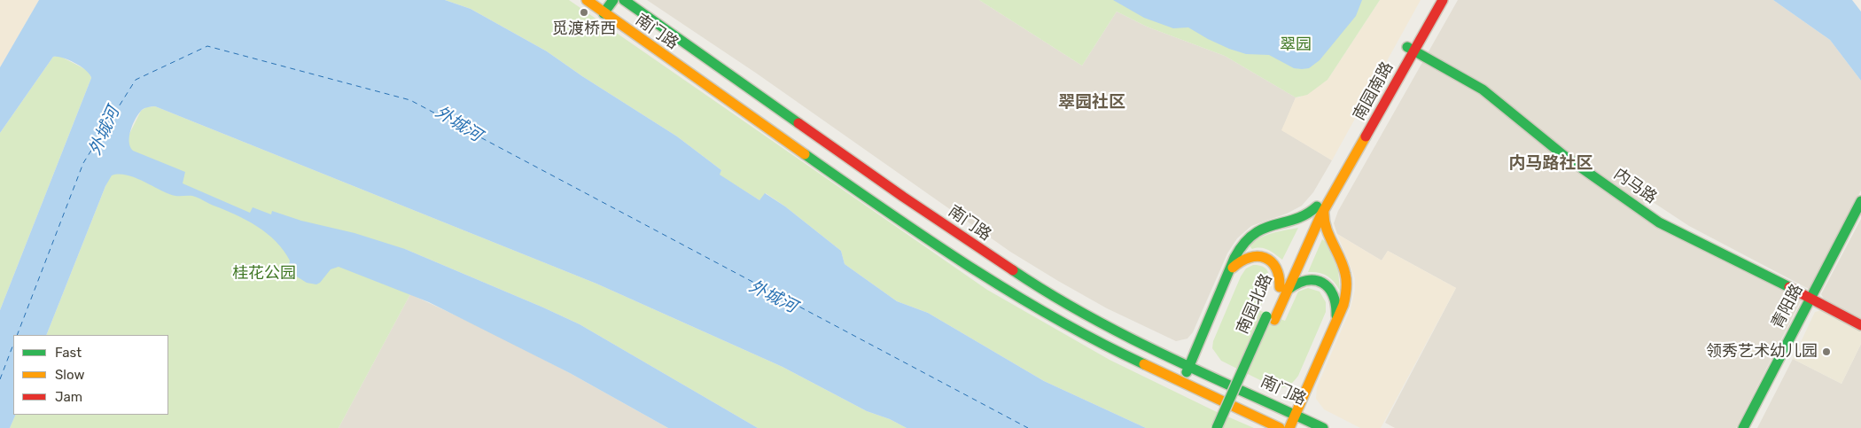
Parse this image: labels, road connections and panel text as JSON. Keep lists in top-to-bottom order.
{
  "streets": {
    "main road": [
      "南门路",
      "南园南路",
      "内马路",
      "南园北路",
      "青阳路"
    ]
  },
  "crossings": [
    ["南园南路", "内马路"],
    ["南园南路", "南园北路"],
    ["内马路", "青阳路"]
  ],
  "districts": ["翠园社区", "内马路社区"],
  "water": ["外城河"],
  "parks": ["翠园", "桂花公园"],
  "places": ["觅渡桥西", "领秀艺术幼儿园"],
  "legend": ["Fast", "Slow", "Jam"]
}
